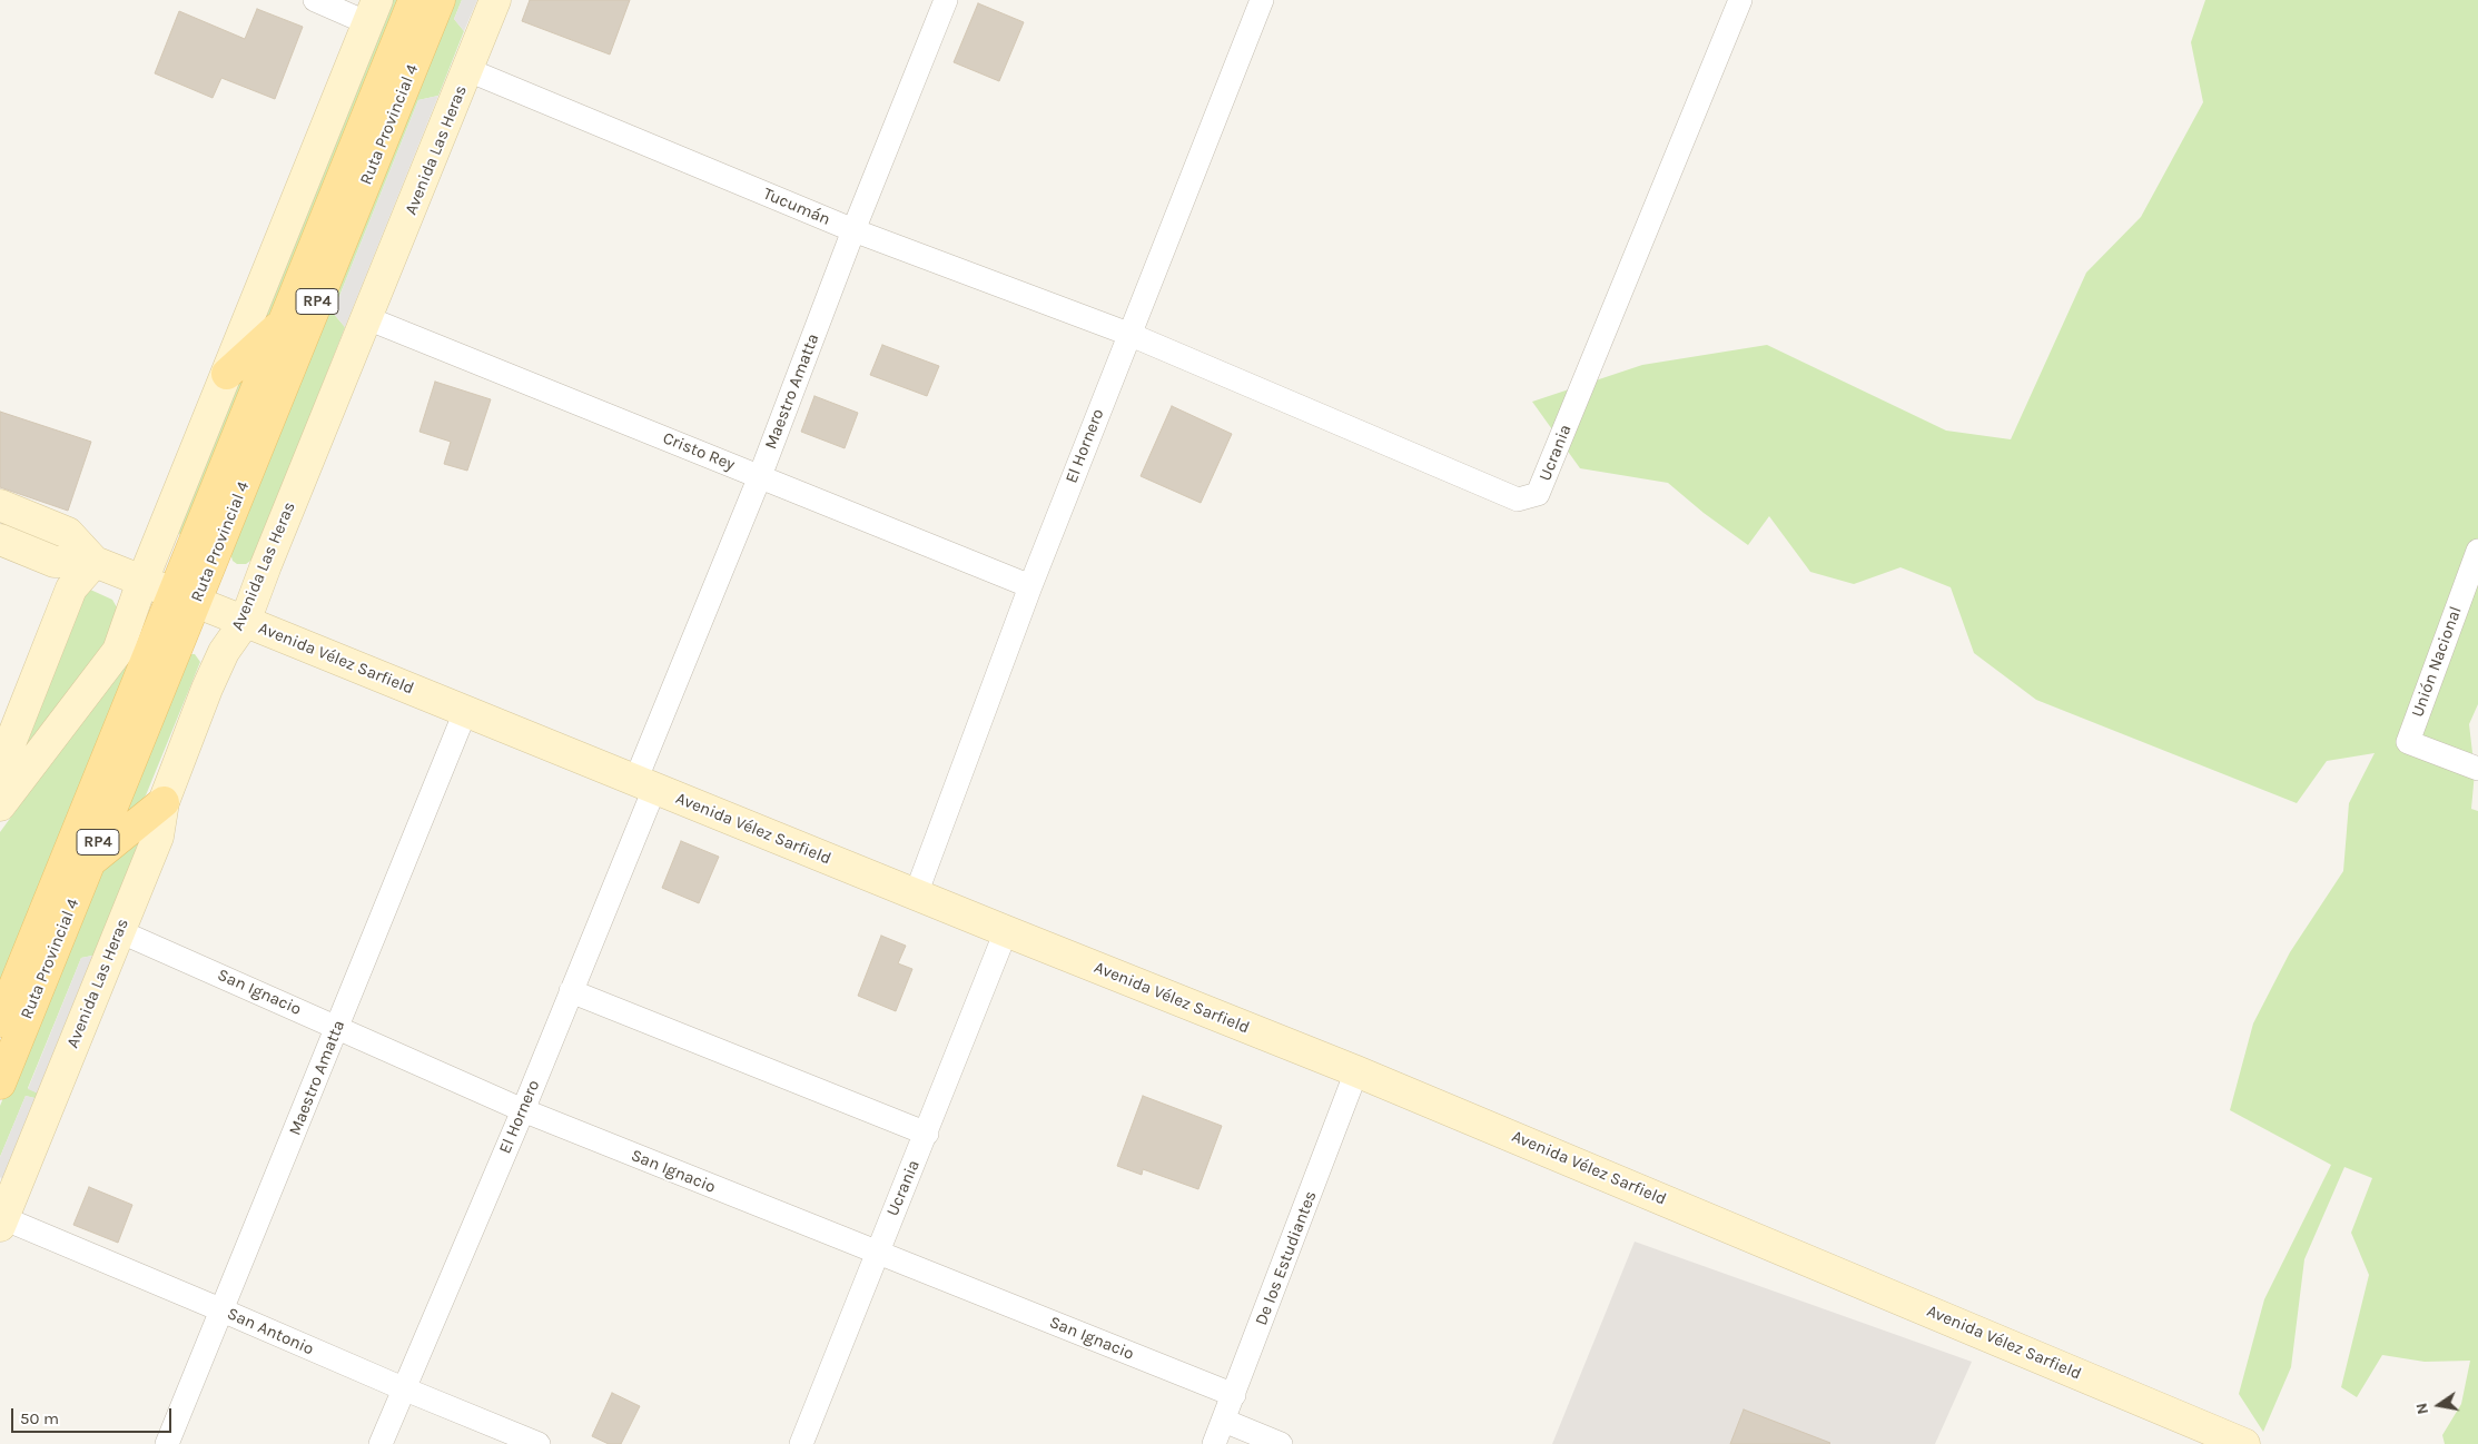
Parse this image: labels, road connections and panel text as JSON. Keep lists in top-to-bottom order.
{
  "streets": {
    "main road": [
      "Ruta Provincial 4",
      "Avenida Las Heras",
      "RP4",
      "Avenida Vélez Sarfield"
    ],
    "street": [
      "Tucumán",
      "Maestro Amatta",
      "El Hornero",
      "Cristo Rey",
      "Ucrania",
      "Unión Nacional",
      "San Ignacio",
      "De los Estudiantes",
      "San Antonio"
    ]
  },
  "crossings": [
    ["Ruta Provincial 4", "Avenida Vélez Sarfield"],
    ["Avenida Las Heras", "Tucumán"],
    ["Avenida Las Heras", "Cristo Rey"],
    ["Avenida Las Heras", "Avenida Vélez Sarfield"],
    ["Avenida Las Heras", "San Ignacio"],
    ["Avenida Las Heras", "San Antonio"],
    ["Tucumán", "Maestro Amatta"],
    ["Tucumán", "El Hornero"],
    ["Tucumán", "Ucrania"],
    ["Maestro Amatta", "El Hornero"],
    ["Maestro Amatta", "Cristo Rey"],
    ["Maestro Amatta", "Avenida Vélez Sarfield"],
    ["Maestro Amatta", "San Ignacio"],
    ["Maestro Amatta", "San Antonio"],
    ["El Hornero", "Cristo Rey"],
    ["El Hornero", "Ucrania"],
    ["El Hornero", "Avenida Vélez Sarfield"],
    ["El Hornero", "San Ignacio"],
    ["El Hornero", "San Antonio"],
    ["Ucrania", "Avenida Vélez Sarfield"],
    ["Ucrania", "San Ignacio"],
    ["Avenida Vélez Sarfield", "De los Estudiantes"],
    ["San Ignacio", "De los Estudiantes"]
  ],
  "scale_bar": "50 m",
  "north": "left"
}
